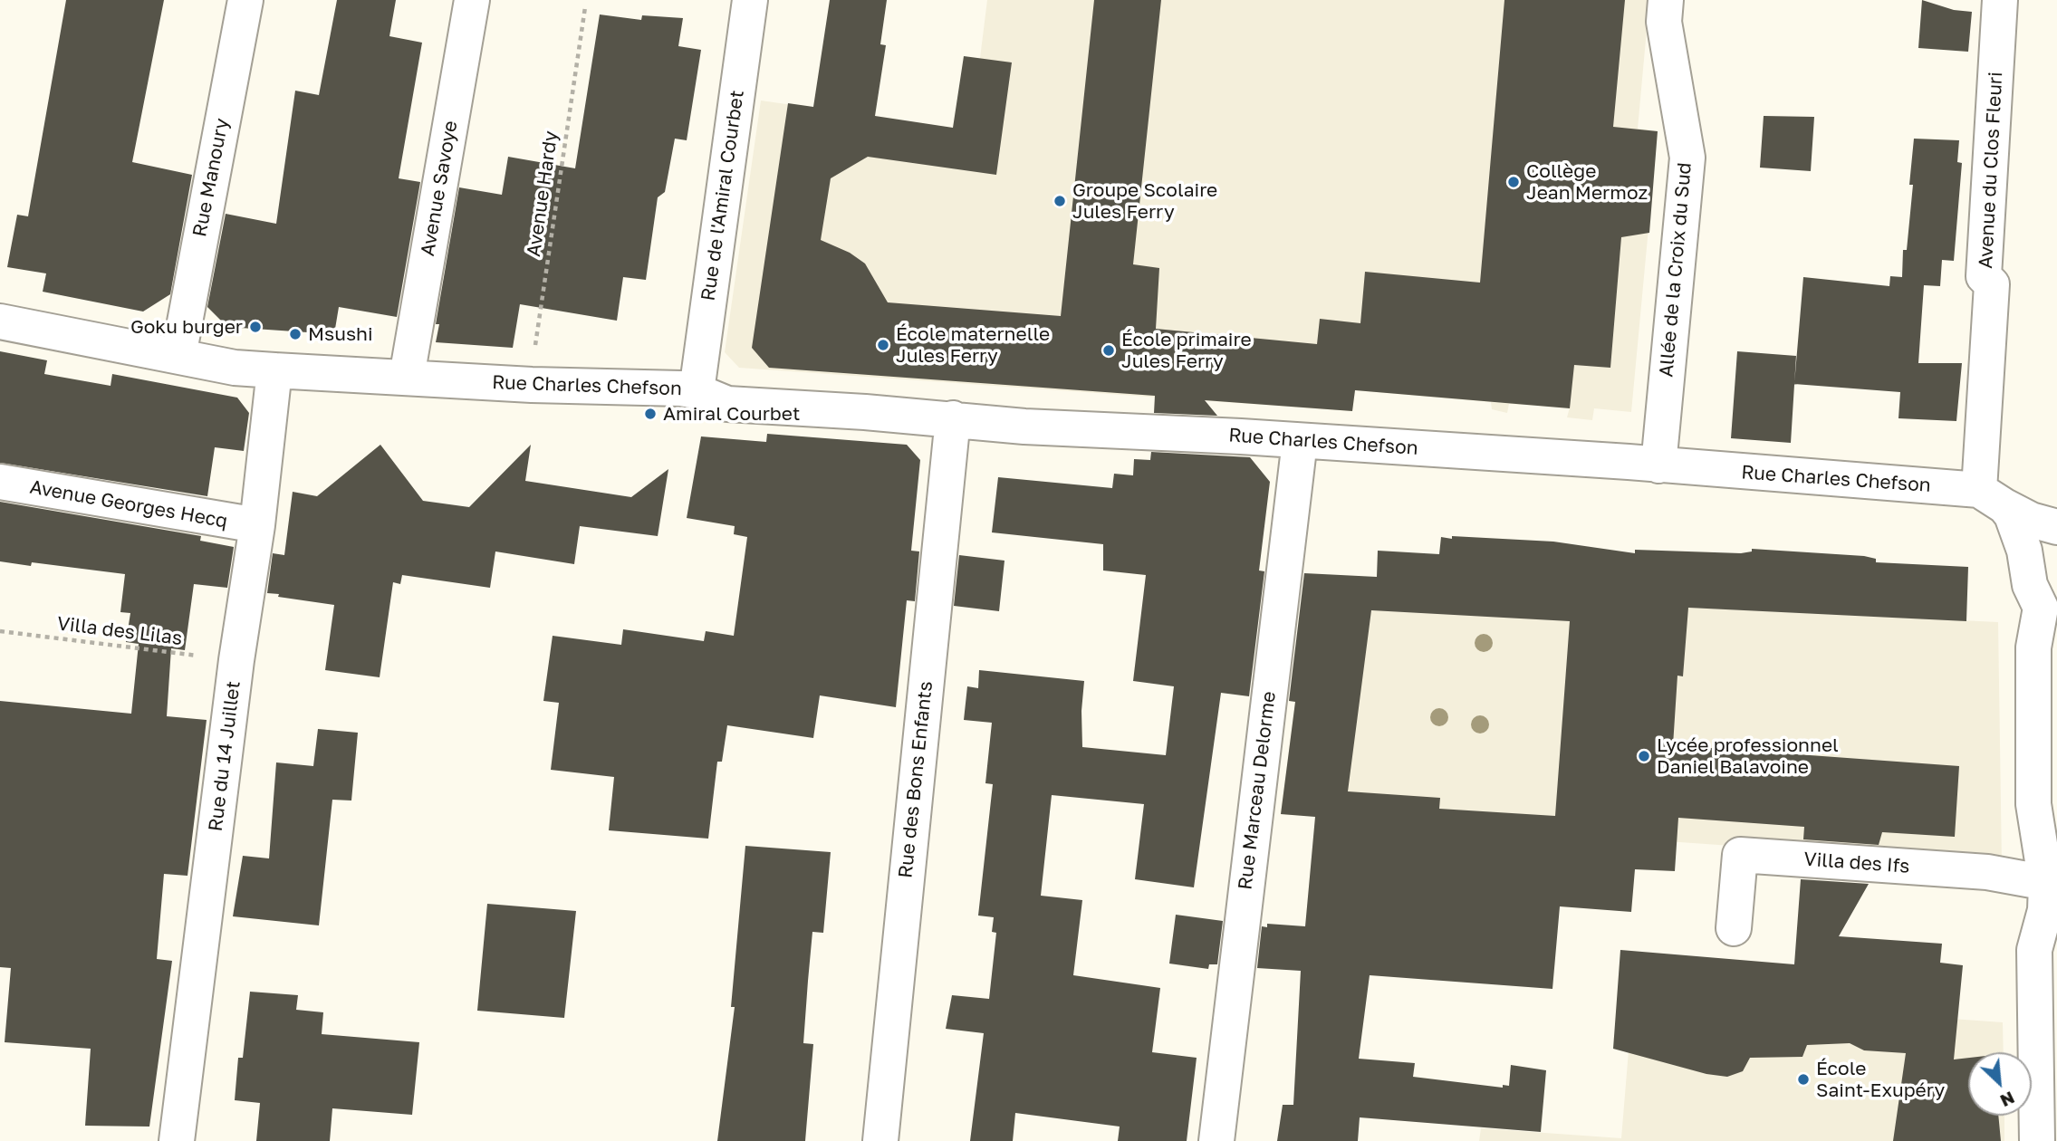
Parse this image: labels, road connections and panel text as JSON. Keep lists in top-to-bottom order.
{
  "streets": {
    "street": [
      "Avenue du Clos Fleuri",
      "Rue Manoury",
      "Avenue Savoye",
      "Rue de l'Amiral Courbet",
      "Allée de la Croix du Sud",
      "Rue Charles Chefson",
      "Avenue Georges Hecq",
      "Rue du 14 Juillet",
      "Rue des Bons Enfants",
      "Rue Marceau Delorme",
      "Villa des Ifs"
    ],
    "path": ["Avenue Hardy", "Villa des Lilas"]
  },
  "crossings": [
    ["Avenue du Clos Fleuri", "Rue Charles Chefson"],
    ["Rue Manoury", "Rue Charles Chefson"],
    ["Avenue Savoye", "Rue Charles Chefson"],
    ["Avenue Hardy", "Rue Charles Chefson"],
    ["Rue de l'Amiral Courbet", "Rue Charles Chefson"],
    ["Allée de la Croix du Sud", "Rue Charles Chefson"],
    ["Rue Charles Chefson", "Rue du 14 Juillet"],
    ["Rue Charles Chefson", "Rue des Bons Enfants"],
    ["Rue Charles Chefson", "Rue Marceau Delorme"],
    ["Avenue Georges Hecq", "Rue du 14 Juillet"],
    ["Villa des Lilas", "Rue du 14 Juillet"]
  ],
  "places": [
    "Collège Jean Mermoz",
    "Groupe Scolaire Jules Ferry",
    "Goku burger",
    "Msushi",
    "École maternelle Jules Ferry",
    "École primaire Jules Ferry",
    "Amiral Courbet",
    "Lycée professionnel Daniel Balavoine",
    "École Saint-Exupéry"
  ],
  "north": "bottom right"
}
